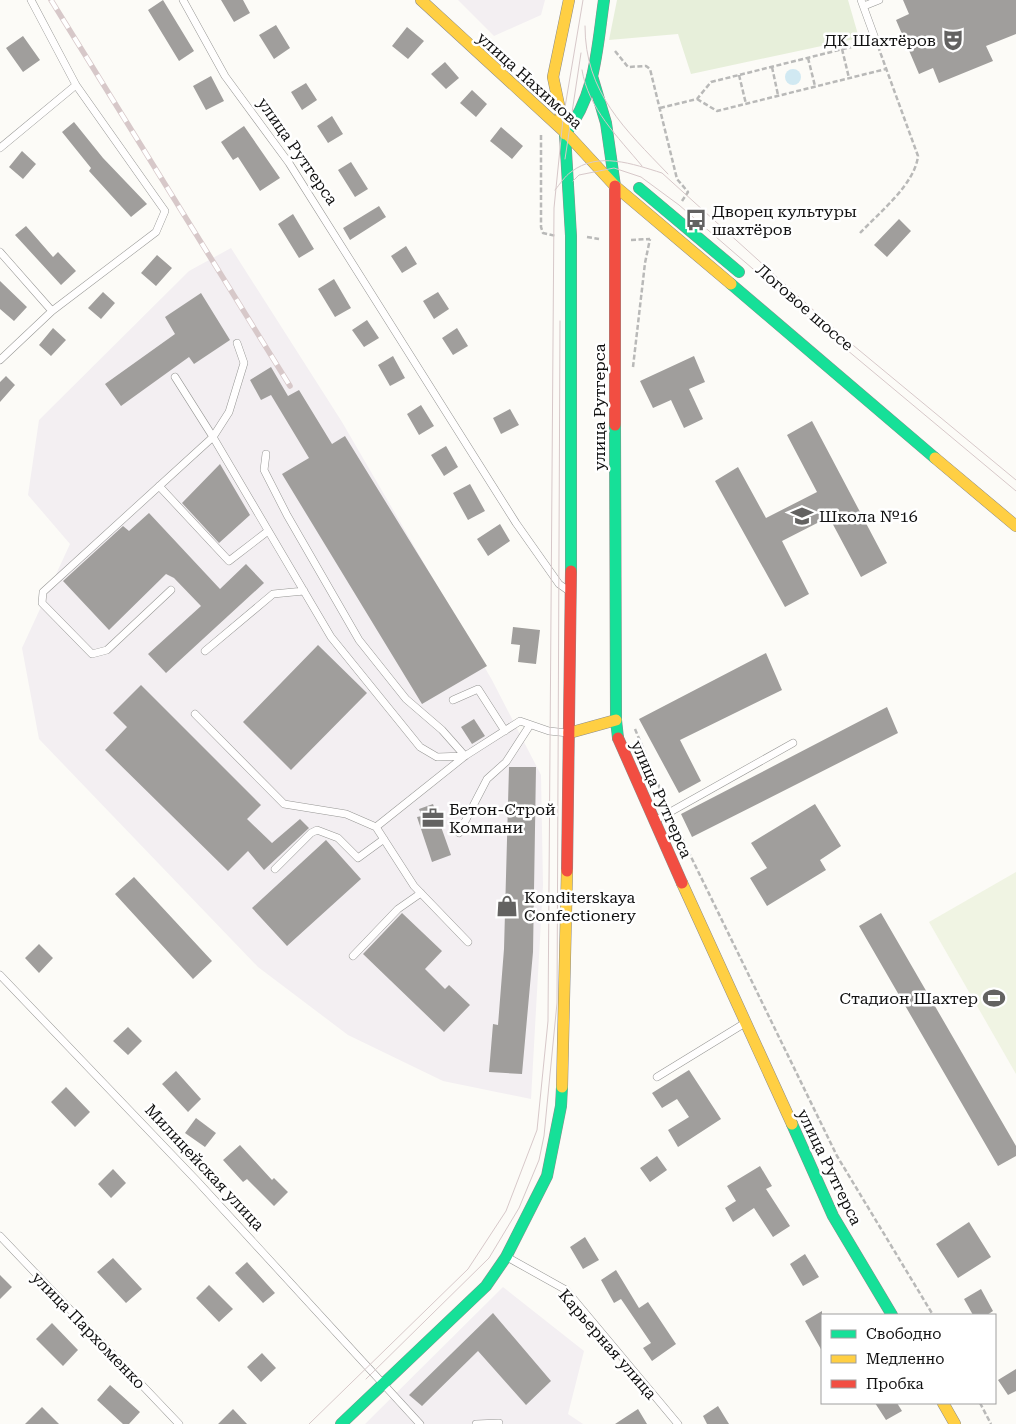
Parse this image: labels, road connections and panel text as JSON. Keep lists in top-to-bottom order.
{
  "streets": {
    "main road": ["улица Нахимова", "улица Рутгерса", "Логовое шоссе"],
    "lane": ["Милицейская улица", "улица Пархоменко", "Карьерная улица"]
  },
  "crossings": [
    ["улица Нахимова", "улица Рутгерса"],
    ["улица Нахимова", "Логовое шоссе"],
    ["улица Рутгерса", "Логовое шоссе"],
    ["улица Рутгерса", "Карьерная улица"]
  ],
  "places": {
    "theatre": ["ДК Шахтёров"],
    "bus stop": ["Дворец культуры шахтёров"],
    "school or university": ["Школа №16"],
    "office": ["Бетон-Строй Компани"],
    "shop": ["Konditerskaya Confectionery"],
    "sports": ["Стадион Шахтер"]
  },
  "legend": ["Свободно", "Медленно", "Пробка"]
}
